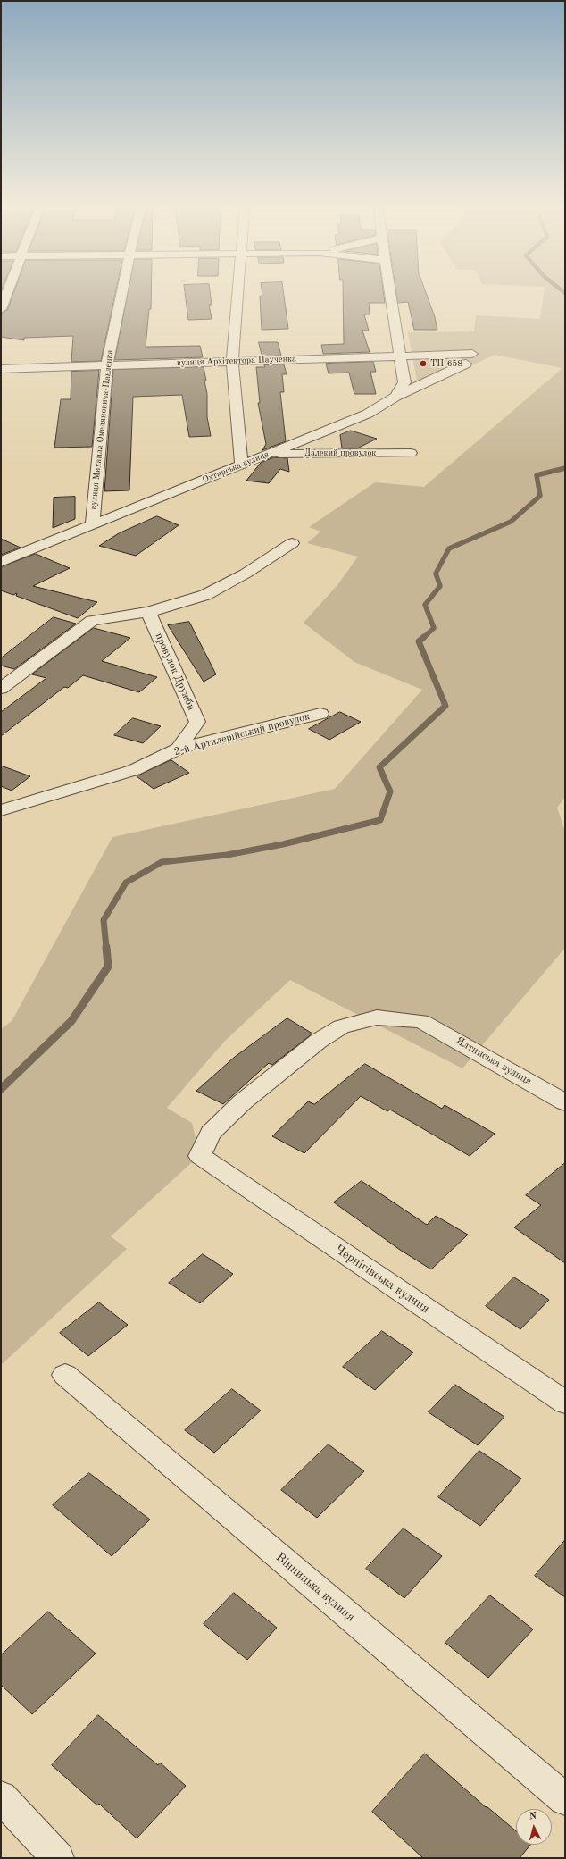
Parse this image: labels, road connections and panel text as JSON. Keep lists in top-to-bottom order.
{
  "streets": {
    "street": [
      "вулиця Архітектора Паученка",
      "вулиця Михайла Омеляновича-Павленка",
      "Далекий провулок",
      "Охтирська вулиця",
      "провулок Дружби",
      "2-й Артилерійський провулок",
      "Ялтинська вулиця",
      "Чернігівська вулиця",
      "Вінницька вулиця"
    ]
  },
  "crossings": [
    ["вулиця Архітектора Паученка", "вулиця Михайла Омеляновича-Павленка"],
    ["вулиця Архітектора Паученка", "Охтирська вулиця"],
    ["вулиця Михайла Омеляновича-Павленка", "Охтирська вулиця"],
    ["Далекий провулок", "Охтирська вулиця"],
    ["провулок Дружби", "2-й Артилерійський провулок"],
    ["Ялтинська вулиця", "Чернігівська вулиця"]
  ],
  "places": ["ТП-658"],
  "north": "top"
}
